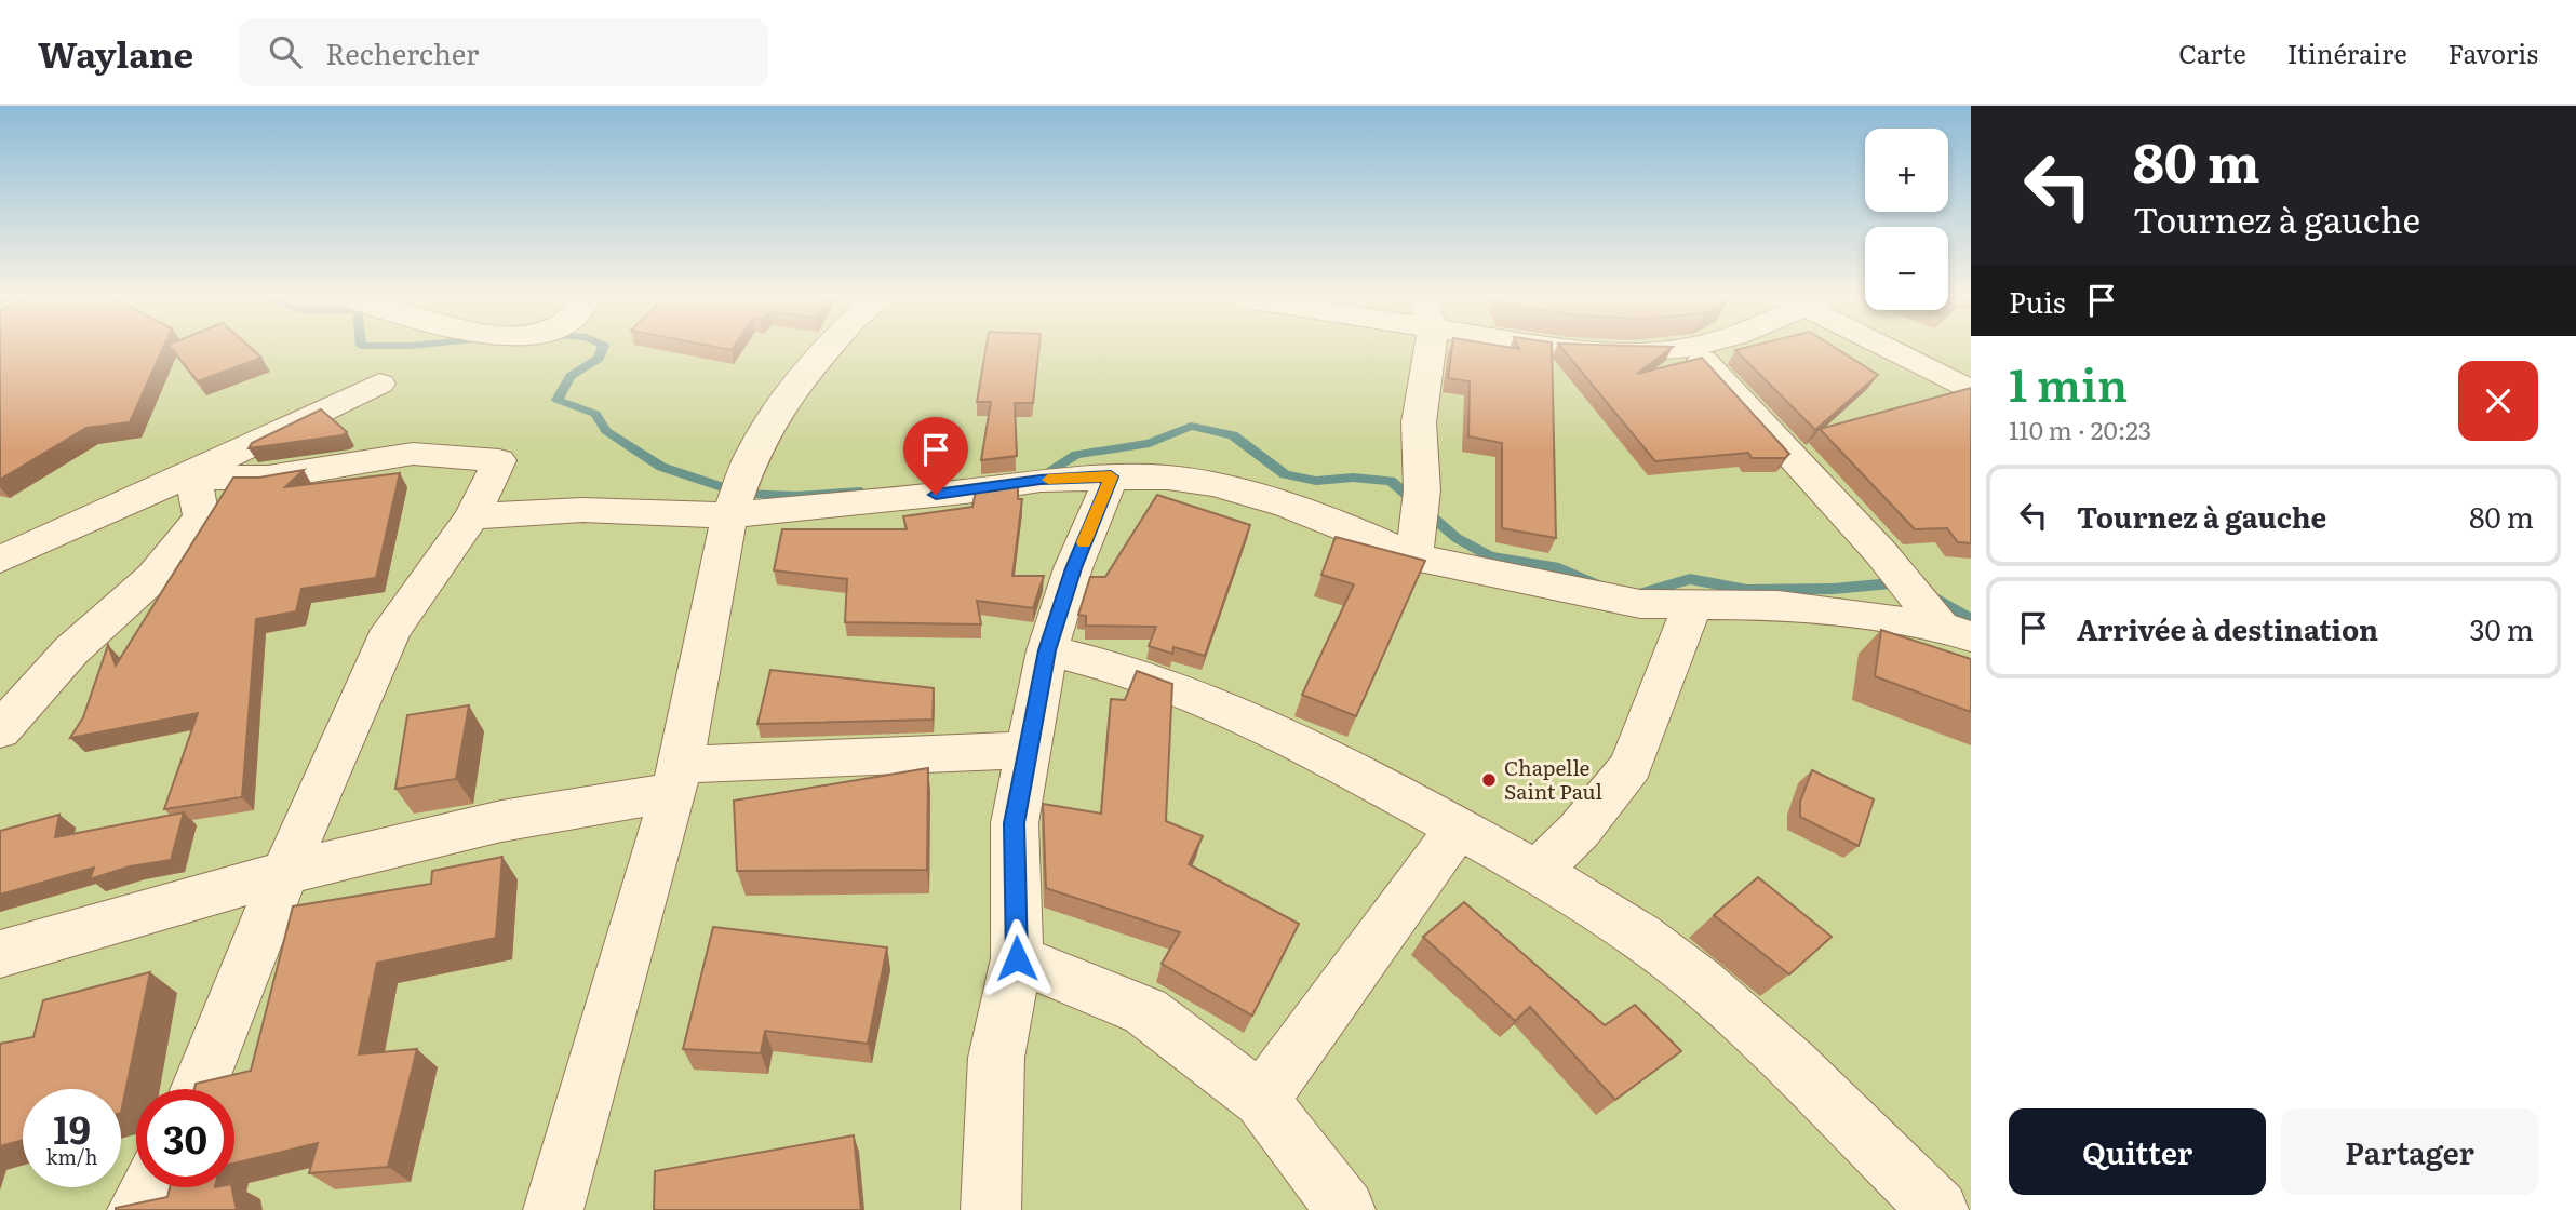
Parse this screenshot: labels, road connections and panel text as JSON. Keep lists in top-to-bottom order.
{
  "places": ["Chapelle Saint Paul"],
  "page": {
    "header": "Waylane",
    "search": "Rechercher",
    "nav": ["Carte", "Itinéraire", "Favoris"],
    "turn": ["80 m", "Tournez à gauche"],
    "map_buttons": ["+", "−"],
    "then": "Puis",
    "heading": ["1 min", "110 m · 20:23"],
    "list": [
      {
        "name": "Tournez à gauche",
        "value": "80 m"
      },
      {
        "name": "Arrivée à destination",
        "value": "30 m"
      }
    ],
    "speed": "19 km/h",
    "limit": "30",
    "buttons": ["Quitter", "Partager"]
  }
}
